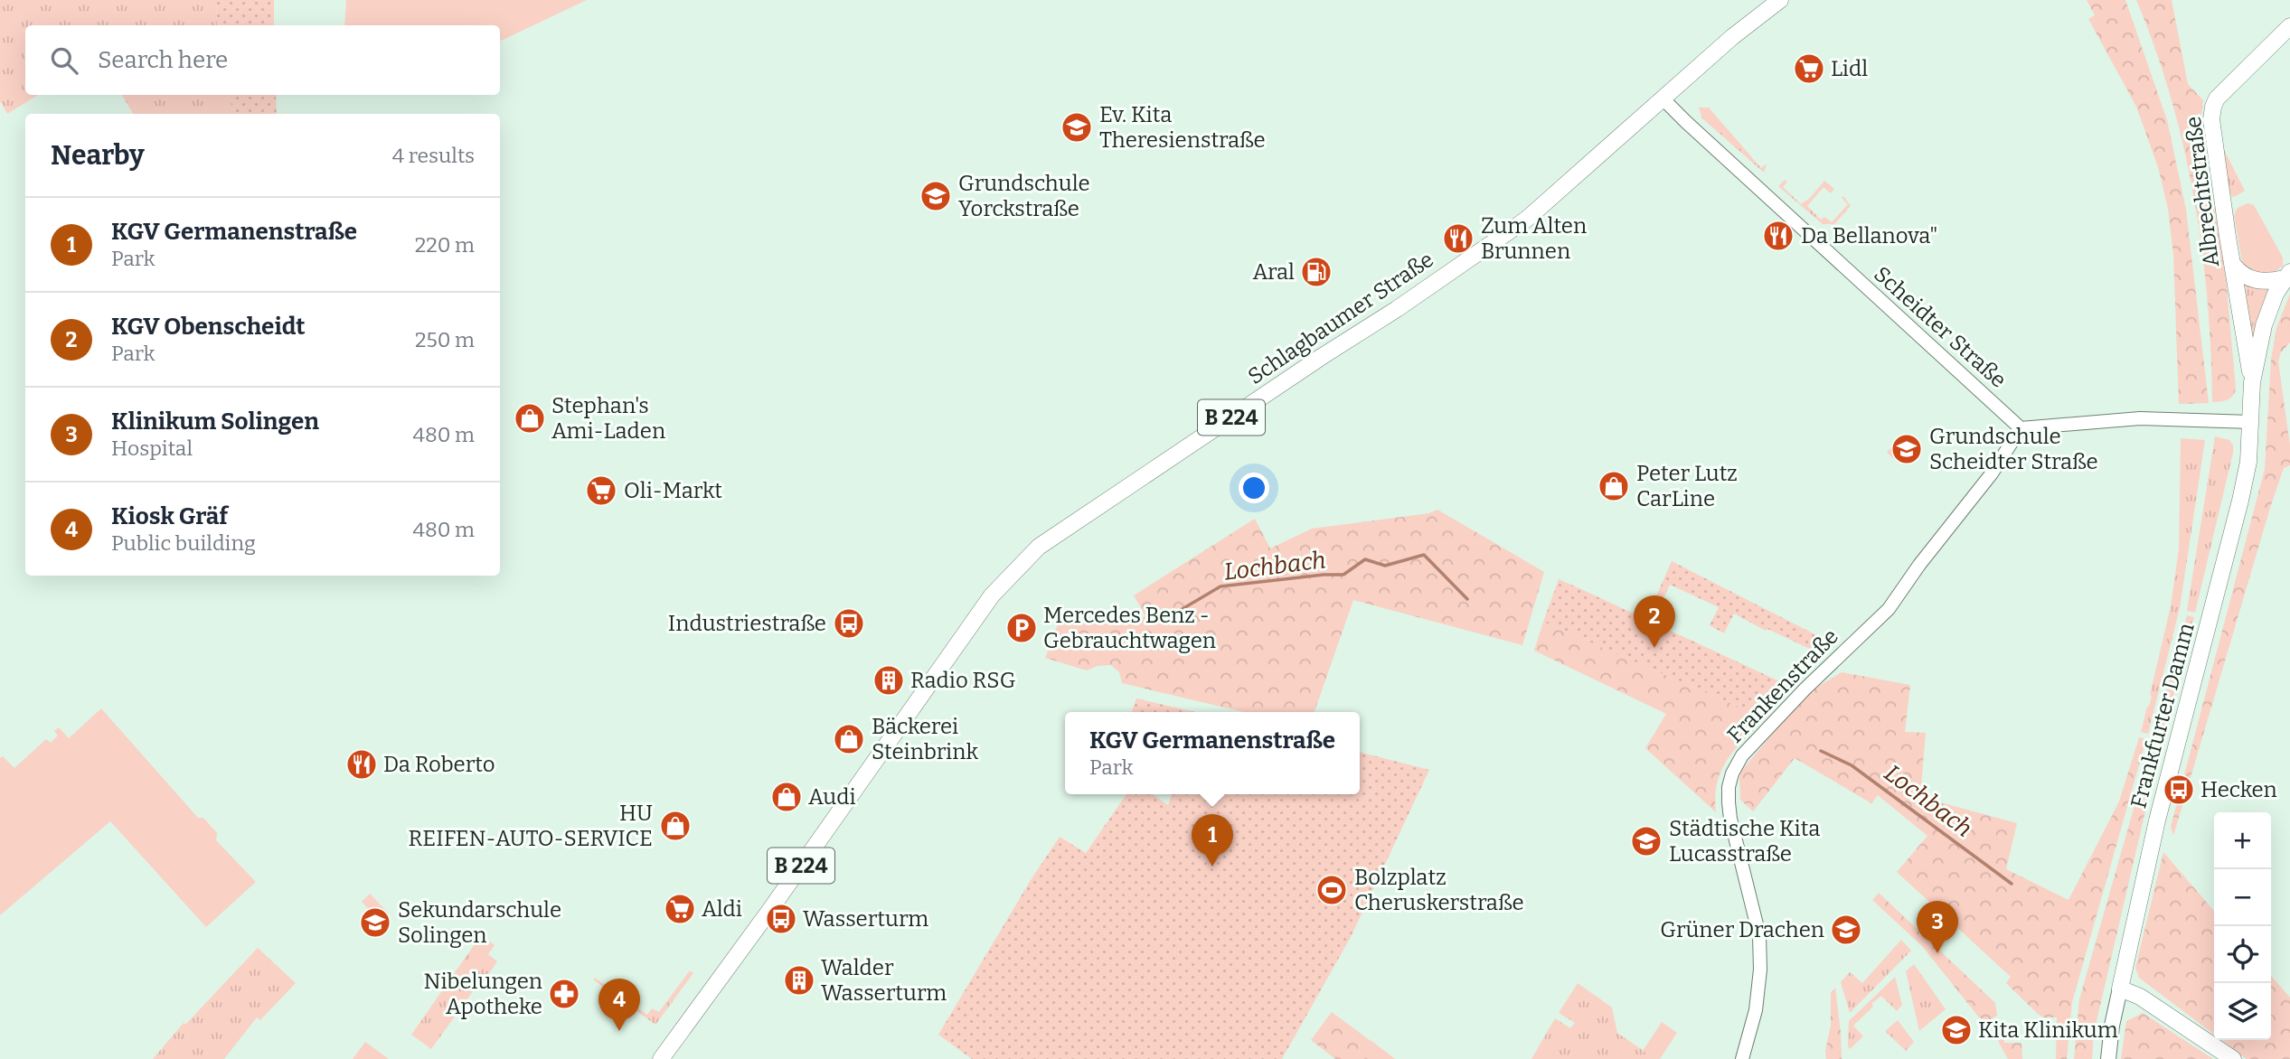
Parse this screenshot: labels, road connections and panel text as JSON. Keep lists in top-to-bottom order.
{
  "streets": {
    "main road": [
      "Albrechtstraße",
      "Schlagbaumer Straße",
      "B 224",
      "Frankfurter Damm"
    ],
    "street": ["Scheidter Straße", "Frankenstraße"]
  },
  "crossings": [
    ["Albrechtstraße", "Frankfurter Damm"],
    ["Schlagbaumer Straße", "Scheidter Straße"],
    ["Scheidter Straße", "Frankenstraße"]
  ],
  "water": ["Lochbach"],
  "places": {
    "supermarket": ["Lidl", "Oli-Markt", "Aldi"],
    "school or university": [
      "Ev. Kita Theresienstraße",
      "Grundschule Yorckstraße",
      "Grundschule Scheidter Straße",
      "Städtische Kita Lucasstraße",
      "Sekundarschule Solingen",
      "Grüner Drachen",
      "Kita Klinikum"
    ],
    "restaurant": ["Da Bellanova\"", "Zum Alten Brunnen", "Da Roberto"],
    "fuel station": ["Aral"],
    "shop": [
      "Stephan's Ami-Laden",
      "Peter Lutz CarLine",
      "Bäckerei Steinbrink",
      "Audi",
      "HU REIFEN-AUTO-SERVICE"
    ],
    "bus stop": ["Industriestraße", "Hecken", "Wasserturm"],
    "parking": ["Mercedes Benz - Gebrauchtwagen"],
    "building": ["Radio RSG", "Walder Wasserturm"],
    "sports": ["Bolzplatz Cheruskerstraße"],
    "pharmacy": ["Nibelungen Apotheke"]
  },
  "page": {
    "search": "Search here",
    "heading": ["Nearby", "4 results"],
    "list": [
      {
        "mark": "1",
        "name": "KGV Germanenstraße",
        "note": "Park",
        "value": "220 m"
      },
      {
        "mark": "2",
        "name": "KGV Obenscheidt",
        "note": "Park",
        "value": "250 m"
      },
      {
        "mark": "3",
        "name": "Klinikum Solingen",
        "note": "Hospital",
        "value": "480 m"
      },
      {
        "mark": "4",
        "name": "Kiosk Gräf",
        "note": "Public building",
        "value": "480 m"
      }
    ],
    "pins": [
      "2",
      "1",
      "3",
      "4"
    ],
    "popup": ["KGV Germanenstraße", "Park"],
    "map_buttons": ["+", "−"]
  }
}
